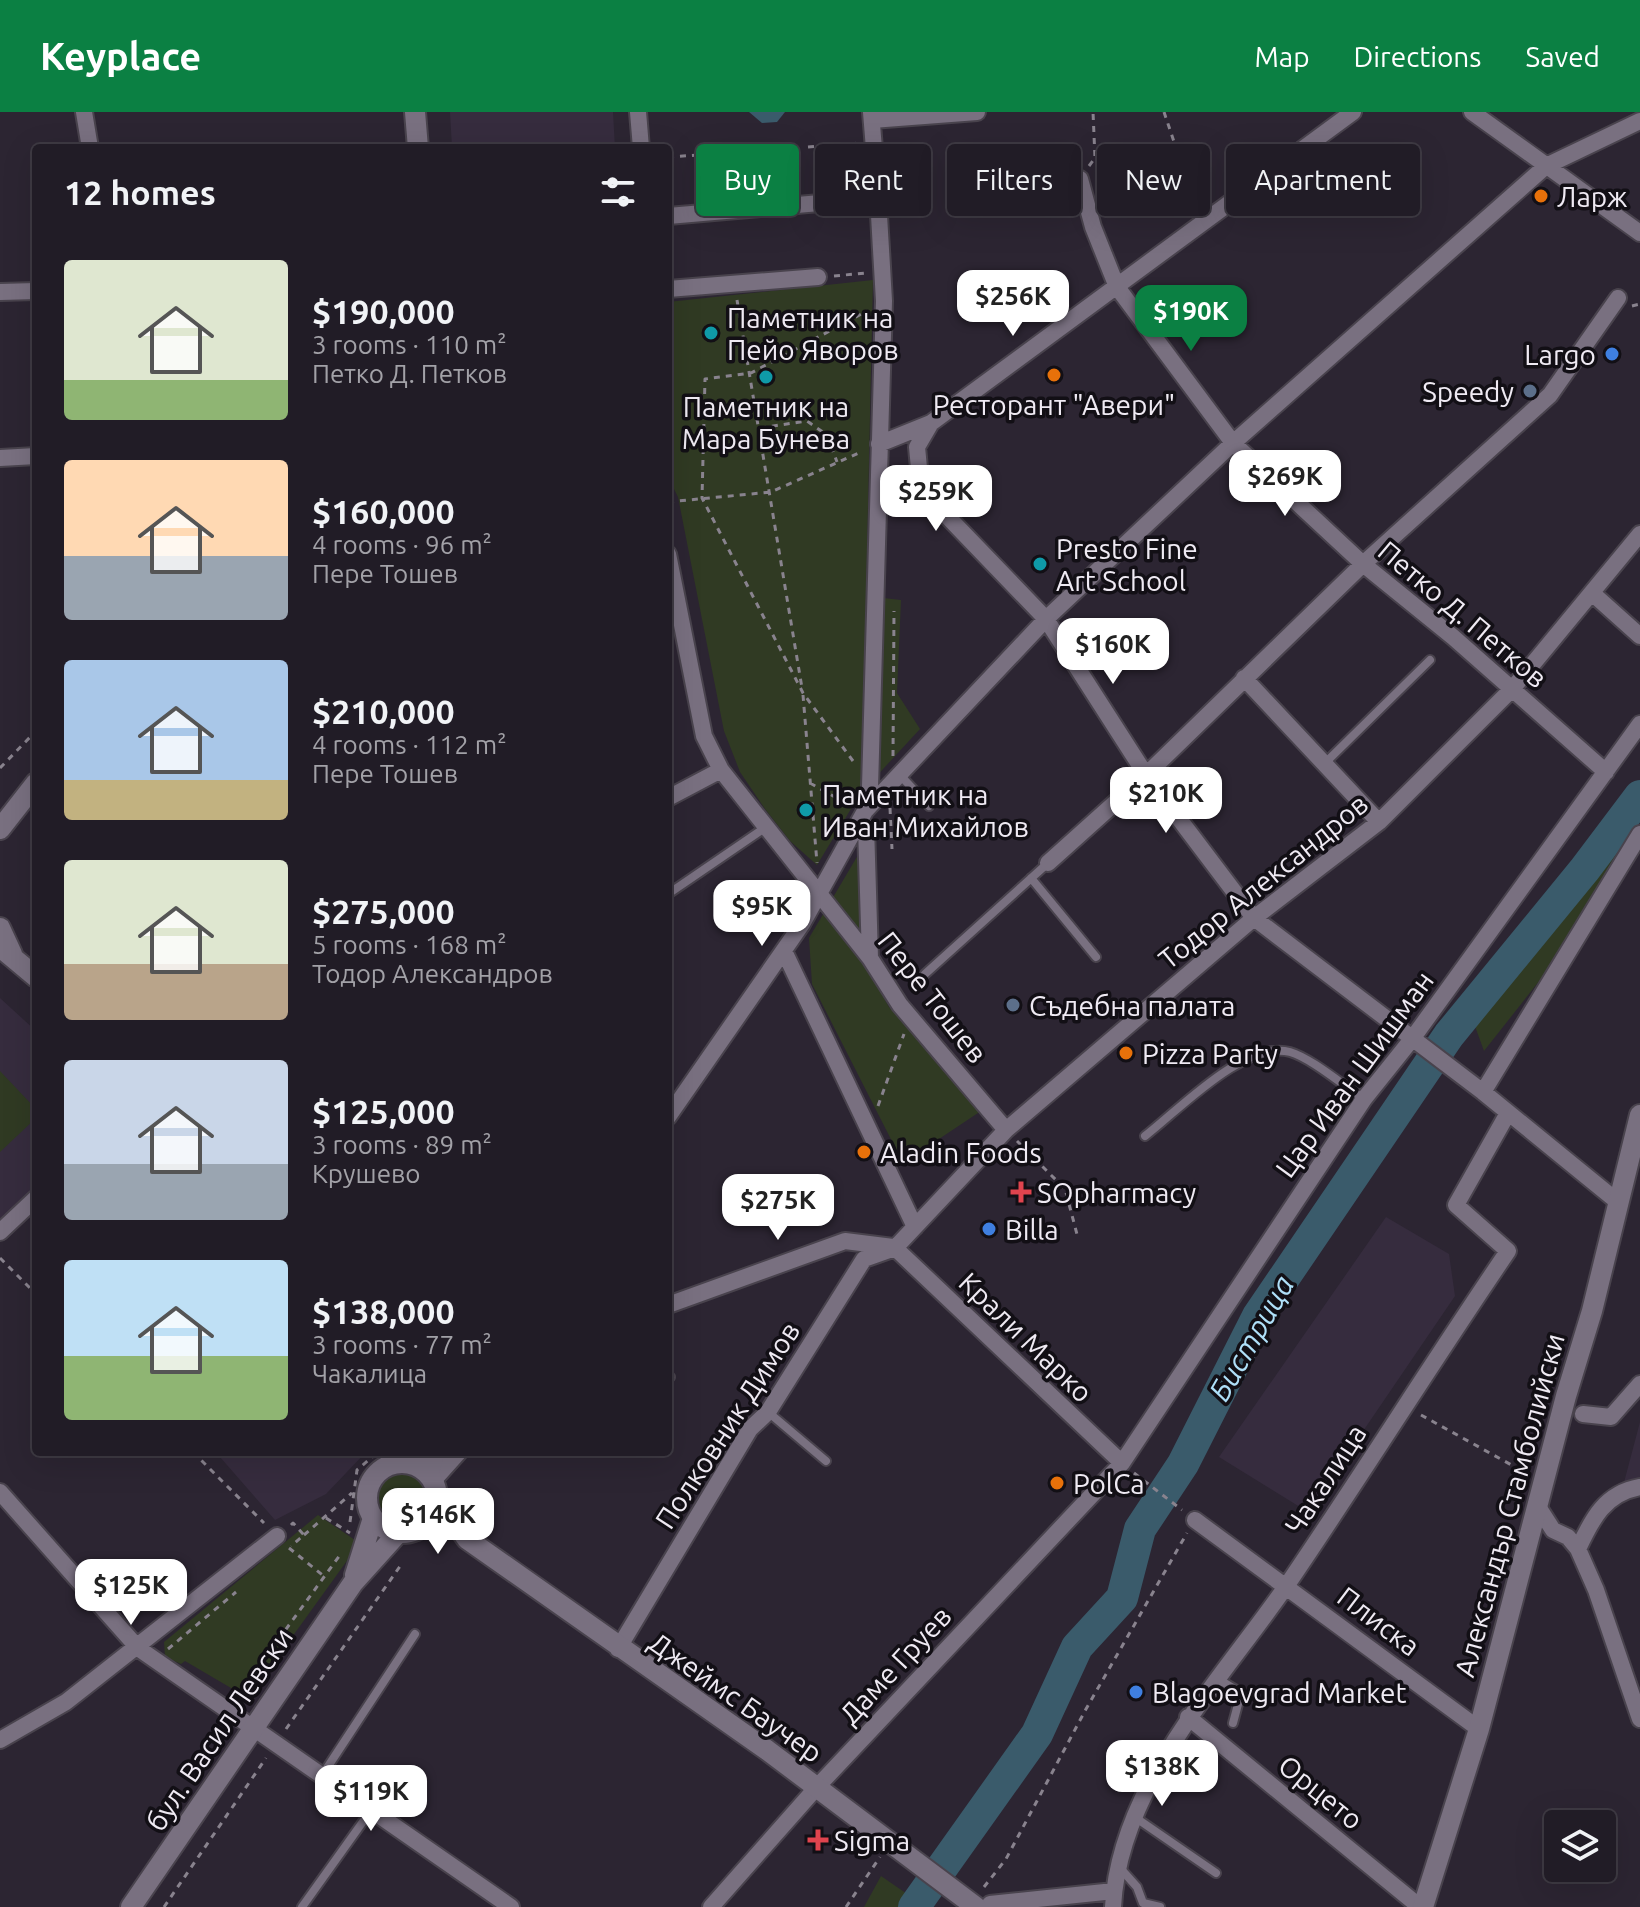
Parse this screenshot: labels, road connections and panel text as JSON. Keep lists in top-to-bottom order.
{
  "streets": {
    "street": [
      "Петко Д. Петков",
      "Тодор Александров",
      "Пере Тошев",
      "Цар Иван Шишман",
      "Крали Марко",
      "Полковник Димов",
      "Чакалица",
      "Александър Стамболийски",
      "Плиска",
      "Даме Груев",
      "Джеймс Баучер",
      "бул. Васил Левски",
      "Орцето"
    ]
  },
  "crossings": [
    ["Петко Д. Петков", "Тодор Александров"],
    ["Петко Д. Петков", "Цар Иван Шишман"],
    ["Тодор Александров", "Пере Тошев"],
    ["Тодор Александров", "Крали Марко"],
    ["Тодор Александров", "Полковник Димов"],
    ["Цар Иван Шишман", "Крали Марко"],
    ["Цар Иван Шишман", "Даме Груев"],
    ["Крали Марко", "Полковник Димов"],
    ["Крали Марко", "Даме Груев"],
    ["Полковник Димов", "Джеймс Баучер"],
    ["Чакалица", "Плиска"],
    ["Чакалица", "Джеймс Баучер"],
    ["Чакалица", "Орцето"],
    ["Александър Стамболийски", "Плиска"],
    ["Александър Стамболийски", "Орцето"],
    ["Даме Груев", "Джеймс Баучер"]
  ],
  "water": ["Бистрица"],
  "places": {
    "other": [
      "Ларж",
      "Паметник на Пейо Яворов",
      "Largo",
      "Ресторант \"Авери\"",
      "Паметник на Мара Бунева",
      "Speedy",
      "Presto Fine Art School",
      "Паметник на Иван Михайлов",
      "Съдебна палата",
      "Pizza Party",
      "Aladin Foods",
      "Billa",
      "PolCa",
      "Blagoevgrad Market"
    ],
    "health": ["SOpharmacy", "Sigma"]
  },
  "page": {
    "header": "Keyplace",
    "nav": ["Map", "Directions", "Saved"],
    "chip": [
      "Buy",
      "Rent",
      "Filters",
      "New",
      "Apartment"
    ],
    "heading": "12 homes",
    "list": [
      {
        "name": "$190,000",
        "note": "3 rooms · 110 m² · Петко Д. Петков"
      },
      {
        "name": "$160,000",
        "note": "4 rooms · 96 m² · Пере Тошев"
      },
      {
        "name": "$210,000",
        "note": "4 rooms · 112 m² · Пере Тошев"
      },
      {
        "name": "$275,000",
        "note": "5 rooms · 168 m² · Тодор Александров"
      },
      {
        "name": "$125,000",
        "note": "3 rooms · 89 m² · Крушево"
      },
      {
        "name": "$138,000",
        "note": "3 rooms · 77 m² · Чакалица"
      }
    ],
    "price": [
      "$256K",
      "$190K",
      "$269K",
      "$259K",
      "$160K",
      "$210K",
      "$95K",
      "$275K",
      "$146K",
      "$125K",
      "$138K",
      "$119K"
    ]
  }
}
